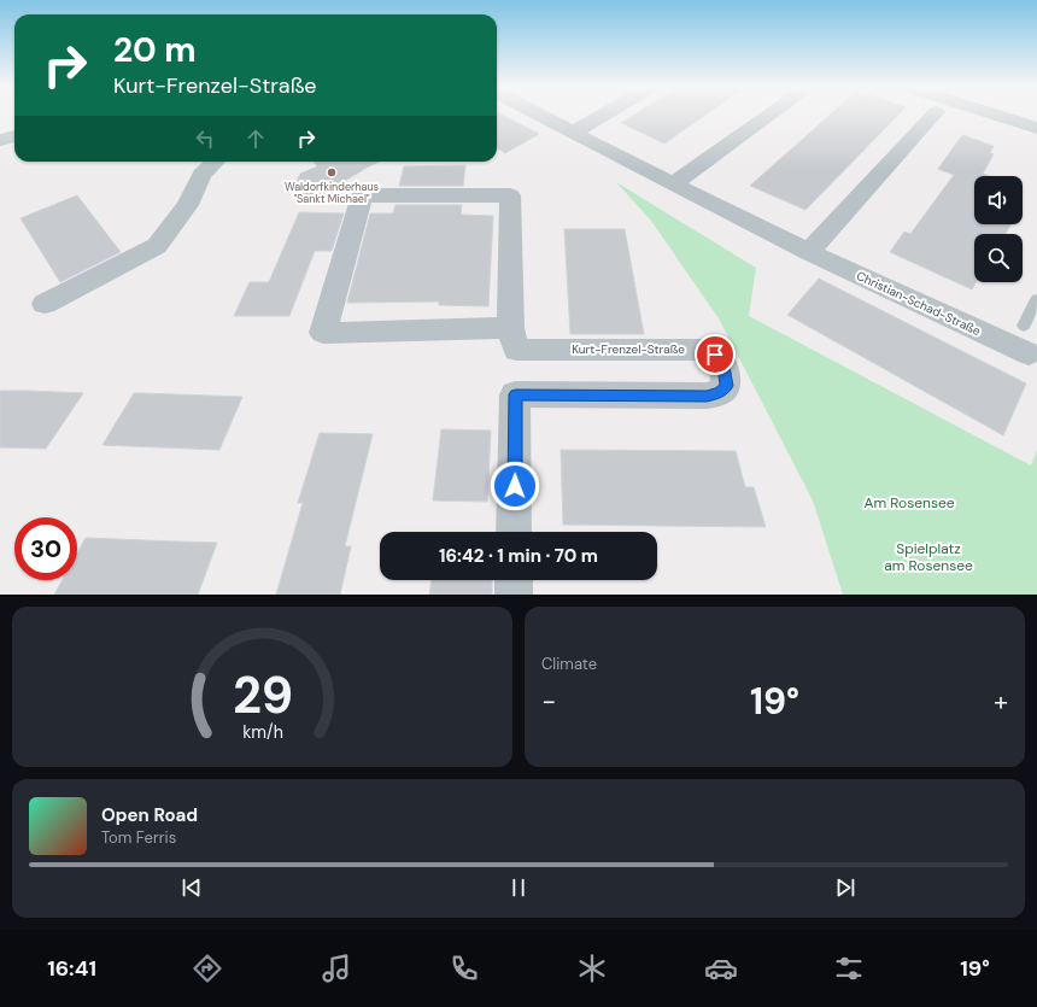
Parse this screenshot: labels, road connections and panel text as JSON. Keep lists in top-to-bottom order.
{
  "streets": {
    "street": ["Christian-Schad-Straße", "Kurt-Frenzel-Straße"]
  },
  "parks": ["Am Rosensee", "Spielplatz am Rosensee"],
  "places": ["Waldorfkinderhaus \"Sankt Michael\""],
  "page": {
    "turn": ["20 m", "Kurt-Frenzel-Straße"],
    "limit": "30",
    "trip": "16:42 · 1 min · 70 m",
    "tile": "Climate",
    "heat": ["−", "19°", "+"],
    "song": ["Open Road", "Tom Ferris"],
    "tabs": ["16:41", "19°"],
    "gauge": ["29", "km/h"]
  }
}
